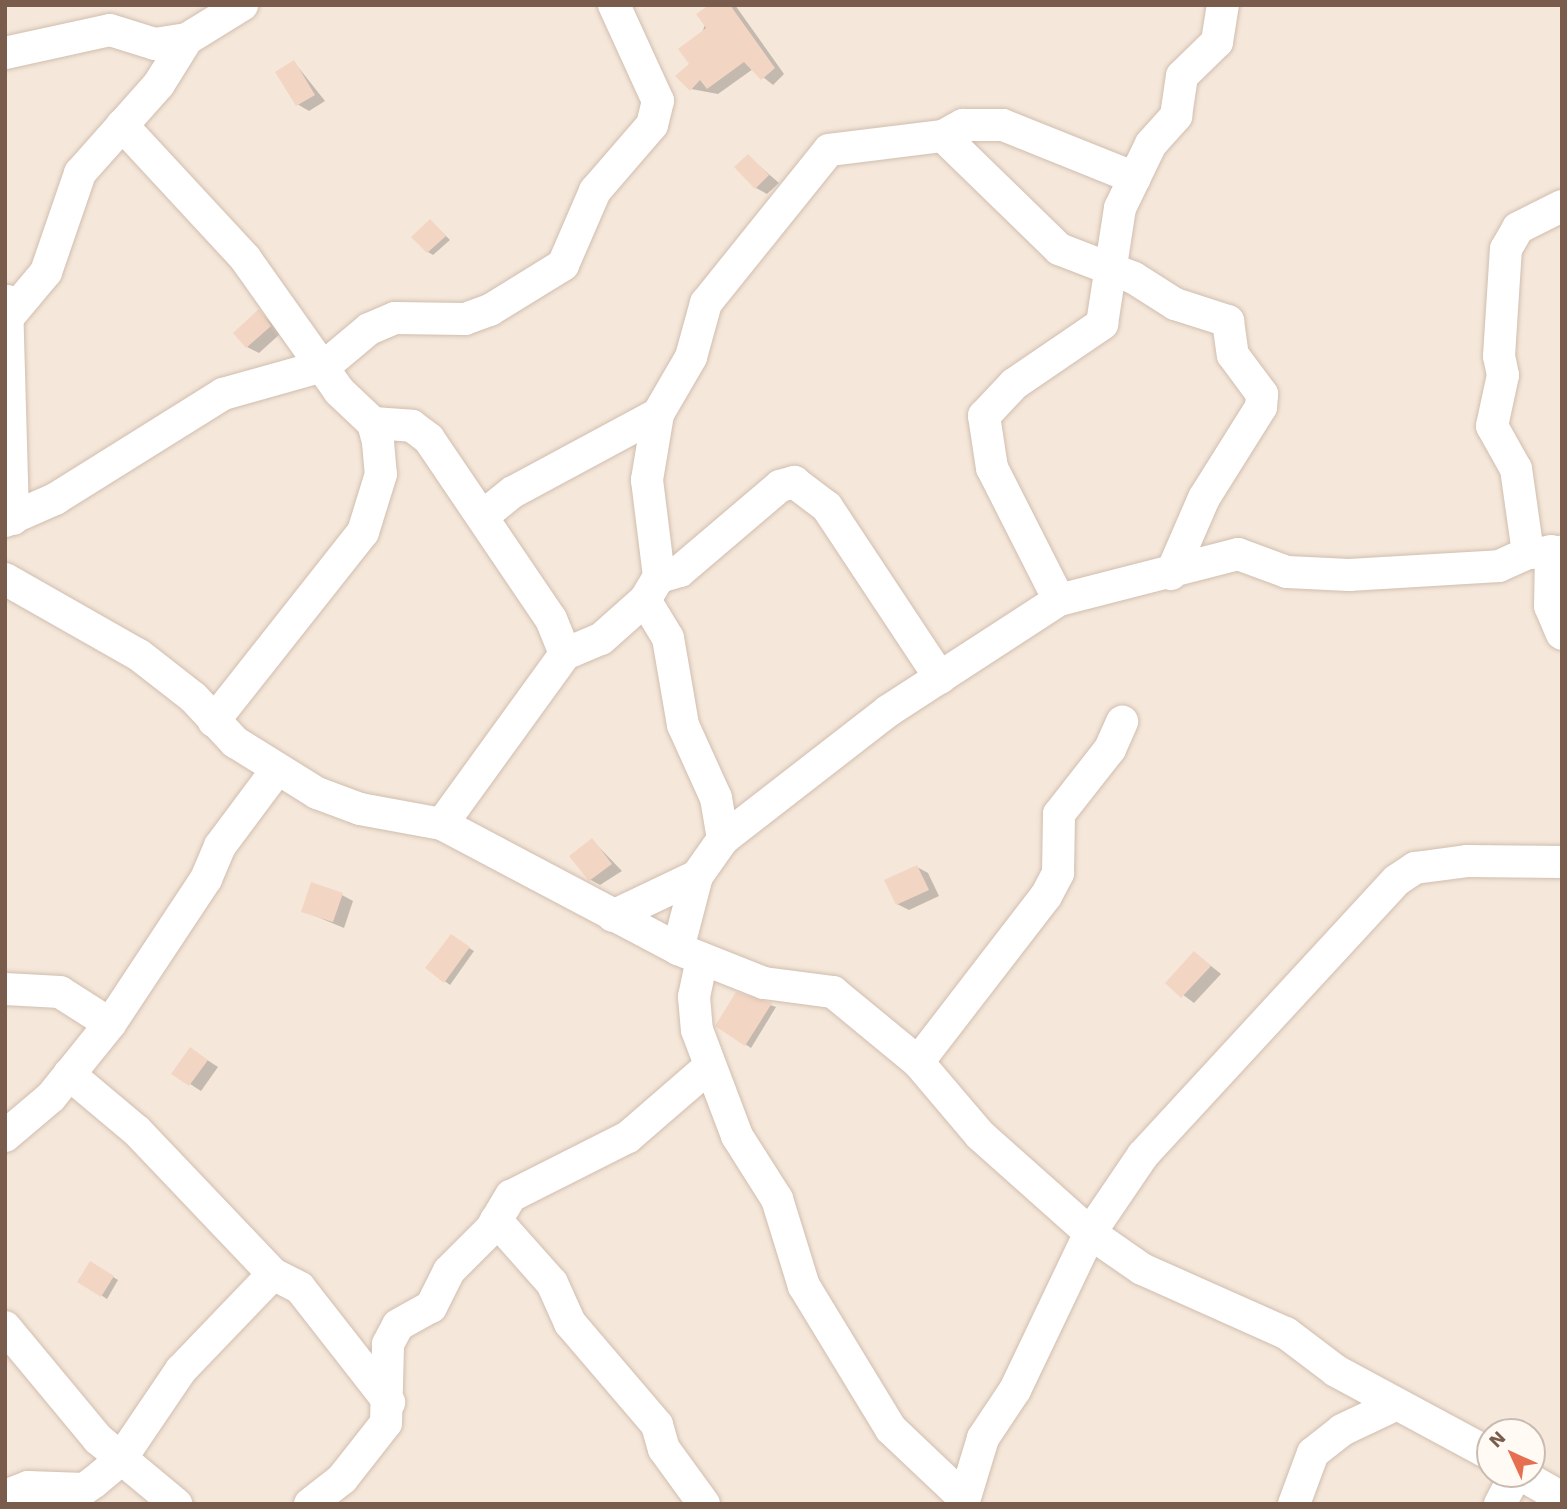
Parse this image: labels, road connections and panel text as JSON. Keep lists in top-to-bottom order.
{
  "north": "top left"
}
